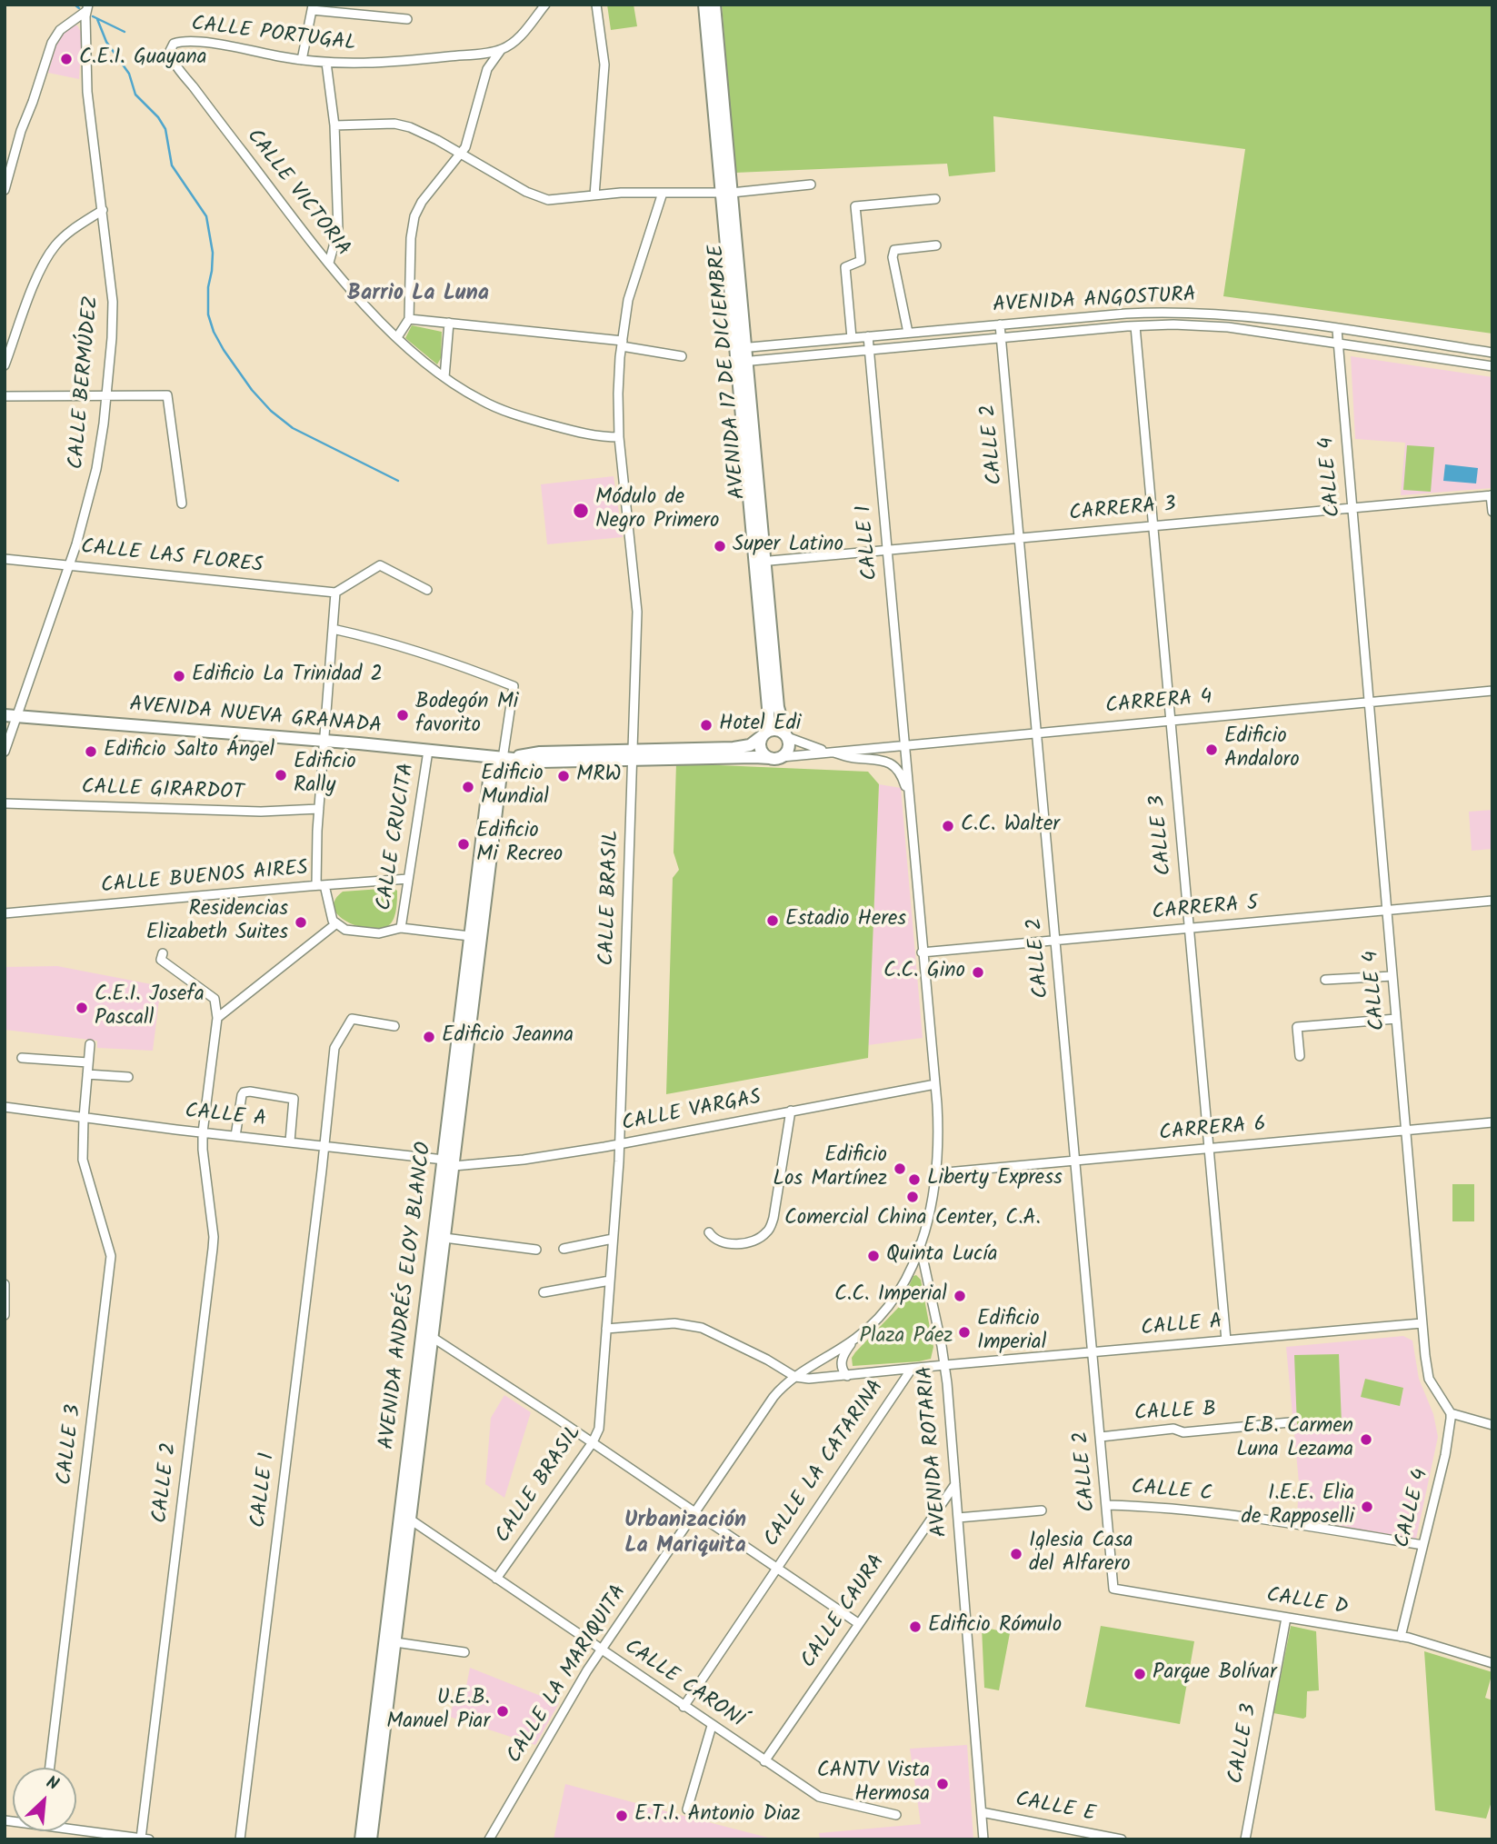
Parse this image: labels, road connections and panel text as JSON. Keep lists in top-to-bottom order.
{
  "streets": {
    "street": [
      "CALLE PORTUGAL",
      "CALLE VICTORIA",
      "AVENIDA ANGOSTURA",
      "AVENIDA 17 DE DICIEMBRE",
      "CALLE BERMÚDEZ",
      "CALLE 2",
      "CALLE 4",
      "CARRERA 3",
      "CALLE 1",
      "CALLE LAS FLORES",
      "CARRERA 4",
      "AVENIDA NUEVA GRANADA",
      "CALLE GIRARDOT",
      "CALLE 3",
      "CALLE CRUCITA",
      "CALLE BUENOS AIRES",
      "CALLE BRASIL",
      "CARRERA 5",
      "CALLE VARGAS",
      "CALLE A",
      "CARRERA 6",
      "AVENIDA ANDRÉS ELOY BLANCO",
      "CALLE B",
      "AVENIDA ROTARIA",
      "CALLE LA CATARINA",
      "CALLE C",
      "CALLE D",
      "CALLE CAURA",
      "CALLE LA MARIQUITA",
      "CALLE CARONÍ",
      "CALLE E"
    ]
  },
  "crossings": [
    ["CALLE PORTUGAL", "CALLE VICTORIA"],
    ["CALLE VICTORIA", "CALLE BRASIL"],
    ["AVENIDA ANGOSTURA", "AVENIDA 17 DE DICIEMBRE"],
    ["AVENIDA ANGOSTURA", "CALLE 2"],
    ["AVENIDA ANGOSTURA", "CALLE 4"],
    ["AVENIDA ANGOSTURA", "CALLE 1"],
    ["AVENIDA ANGOSTURA", "CALLE 3"],
    ["AVENIDA 17 DE DICIEMBRE", "CARRERA 3"],
    ["AVENIDA 17 DE DICIEMBRE", "CARRERA 4"],
    ["AVENIDA 17 DE DICIEMBRE", "AVENIDA NUEVA GRANADA"],
    ["CALLE BERMÚDEZ", "CALLE LAS FLORES"],
    ["CALLE BERMÚDEZ", "AVENIDA NUEVA GRANADA"],
    ["CALLE 2", "CARRERA 3"],
    ["CALLE 2", "CARRERA 4"],
    ["CALLE 2", "CARRERA 5"],
    ["CALLE 2", "CALLE A"],
    ["CALLE 2", "CARRERA 6"],
    ["CALLE 2", "CALLE B"],
    ["CALLE 2", "CALLE C"],
    ["CALLE 2", "CALLE D"],
    ["CALLE 4", "CARRERA 3"],
    ["CALLE 4", "CARRERA 4"],
    ["CALLE 4", "CARRERA 5"],
    ["CALLE 4", "CALLE A"],
    ["CALLE 4", "CARRERA 6"],
    ["CALLE 4", "CALLE C"],
    ["CALLE 4", "CALLE D"],
    ["CARRERA 3", "CALLE 1"],
    ["CARRERA 3", "CALLE 3"],
    ["CALLE 1", "CARRERA 4"],
    ["CALLE 1", "CALLE A"],
    ["CALLE 1", "AVENIDA ROTARIA"],
    ["CARRERA 4", "AVENIDA NUEVA GRANADA"],
    ["CARRERA 4", "CALLE 3"],
    ["CARRERA 4", "AVENIDA ROTARIA"],
    ["AVENIDA NUEVA GRANADA", "CALLE CRUCITA"],
    ["AVENIDA NUEVA GRANADA", "CALLE BRASIL"],
    ["AVENIDA NUEVA GRANADA", "AVENIDA ANDRÉS ELOY BLANCO"],
    ["CALLE 3", "CARRERA 5"],
    ["CALLE 3", "CALLE A"],
    ["CALLE 3", "CARRERA 6"],
    ["CALLE 3", "CALLE D"],
    ["CALLE CRUCITA", "CALLE BUENOS AIRES"],
    ["CALLE BRASIL", "CALLE VARGAS"],
    ["CALLE BRASIL", "CALLE CARONÍ"],
    ["CARRERA 5", "AVENIDA ROTARIA"],
    ["CALLE VARGAS", "CALLE A"],
    ["CALLE VARGAS", "AVENIDA ANDRÉS ELOY BLANCO"],
    ["CALLE VARGAS", "AVENIDA ROTARIA"],
    ["CALLE A", "AVENIDA ANDRÉS ELOY BLANCO"],
    ["CALLE A", "AVENIDA ROTARIA"],
    ["CALLE A", "CALLE LA CATARINA"],
    ["CALLE A", "CALLE LA MARIQUITA"],
    ["CARRERA 6", "AVENIDA ROTARIA"],
    ["AVENIDA ANDRÉS ELOY BLANCO", "CALLE CARONÍ"],
    ["AVENIDA ROTARIA", "CALLE CAURA"],
    ["AVENIDA ROTARIA", "CALLE LA MARIQUITA"],
    ["AVENIDA ROTARIA", "CALLE E"],
    ["CALLE LA CATARINA", "CALLE CARONÍ"],
    ["CALLE CAURA", "CALLE CARONÍ"],
    ["CALLE LA MARIQUITA", "CALLE CARONÍ"]
  ],
  "districts": ["Barrio La Luna", "Urbanización La Mariquita"],
  "parks": ["Plaza Páez"],
  "places": [
    "C.E.I. Guayana",
    "Módulo de Negro Primero",
    "Super Latino",
    "Edificio La Trinidad 2",
    "Bodegón Mi favorito",
    "Hotel Edi",
    "Edificio Andaloro",
    "Edificio Salto Ángel",
    "Edificio Rally",
    "MRW",
    "Edificio Mundial",
    "C.C. Walter",
    "Edificio Mi Recreo",
    "Estadio Heres",
    "Residencias Elizabeth Suites",
    "C.C. Gino",
    "C.E.I. Josefa Pascall",
    "Edificio Jeanna",
    "Edificio Los Martínez",
    "Liberty Express",
    "Comercial China Center, C.A.",
    "Quinta Lucía",
    "C.C. Imperial",
    "Edificio Imperial",
    "E.B. Carmen Luna Lezama",
    "I.E.E. Elia de Rapposelli",
    "Iglesia Casa del Alfarero",
    "Edificio Rómulo",
    "Parque Bolívar",
    "U.E.B. Manuel Piar",
    "CANTV Vista Hermosa",
    "E.T.I. Antonio Diaz"
  ],
  "north": "top right"
}
